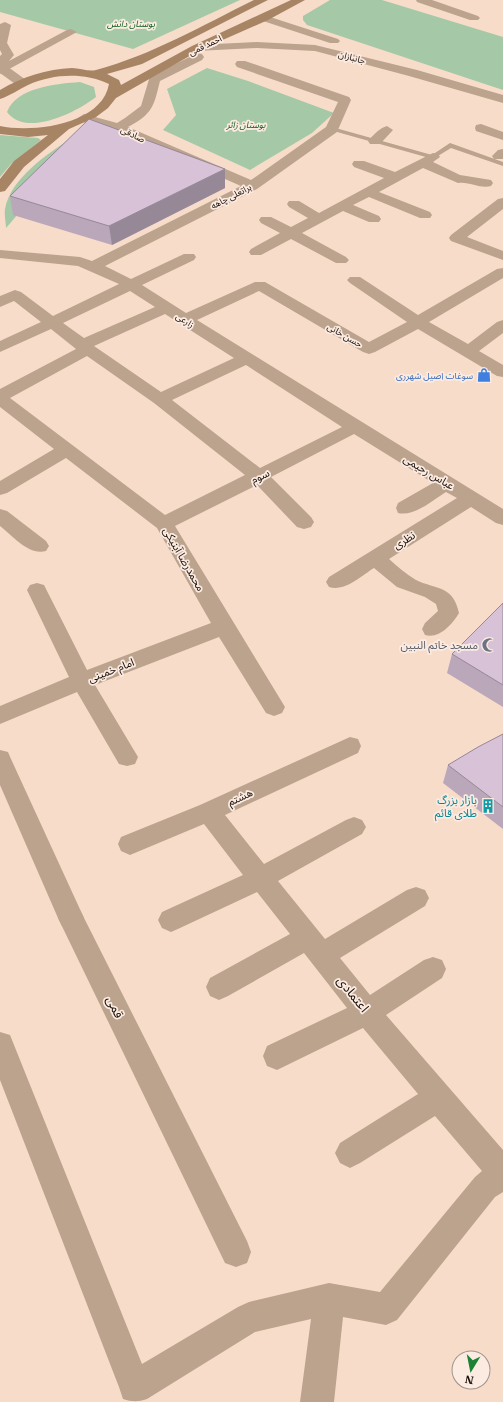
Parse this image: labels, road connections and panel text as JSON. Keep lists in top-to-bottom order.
{
  "streets": {
    "main road": ["احمد قمی"],
    "street": [
      "جانبازان",
      "صادقی",
      "براتعلی چاهه",
      "زارعی",
      "حسن خانی",
      "عباس رحیمی",
      "سوم",
      "نظری",
      "محمدرضا آبنیکی",
      "امام خمینی",
      "هشتم",
      "اعتمادی",
      "قمی"
    ]
  },
  "crossings": [
    ["احمد قمی", "جانبازان"],
    ["احمد قمی", "صادقی"],
    ["جانبازان", "صادقی"],
    ["صادقی", "براتعلی چاهه"],
    ["براتعلی چاهه", "زارعی"],
    ["زارعی", "حسن خانی"],
    ["زارعی", "عباس رحیمی"],
    ["زارعی", "سوم"],
    ["عباس رحیمی", "سوم"],
    ["عباس رحیمی", "نظری"],
    ["سوم", "محمدرضا آبنیکی"],
    ["محمدرضا آبنیکی", "امام خمینی"],
    ["هشتم", "اعتمادی"]
  ],
  "parks": ["بوستان دانش", "بوستان زائر"],
  "places": {
    "shop": ["سوغات اصیل شهرری"],
    "mosque": ["مسجد خاتم النبین"],
    "building": ["بازار بزرگ طلای قائم"]
  },
  "north": "bottom"
}
